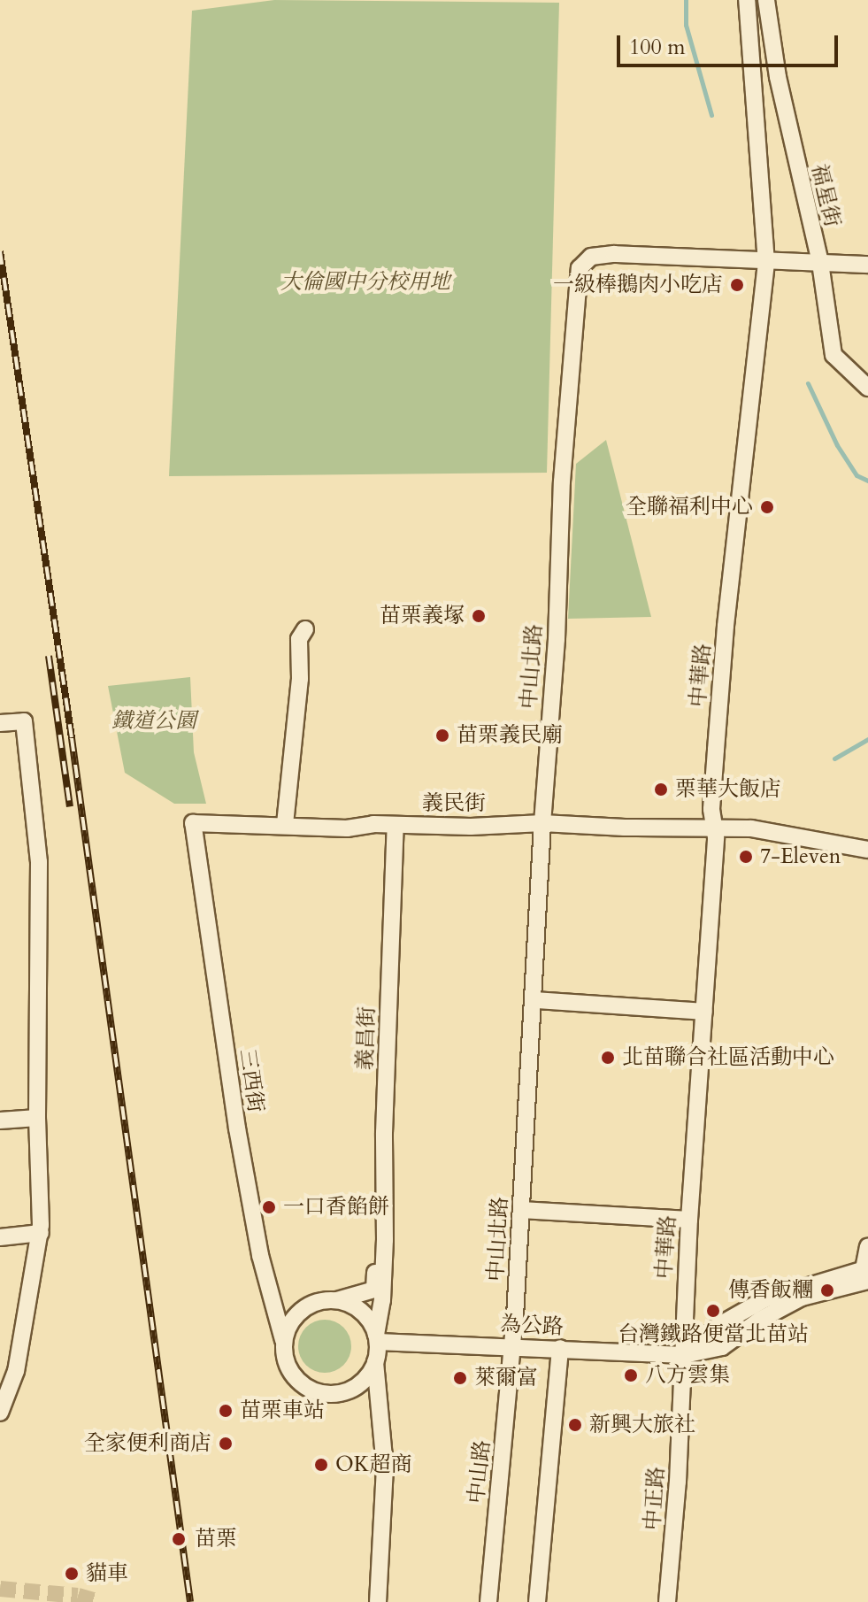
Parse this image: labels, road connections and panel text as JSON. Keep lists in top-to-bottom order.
{
  "streets": {
    "street": [
      "福星街",
      "中山北路",
      "中華路",
      "義民街",
      "義昌街",
      "三西街",
      "為公路",
      "中山路",
      "中正路"
    ]
  },
  "crossings": [
    ["福星街", "中山北路"],
    ["中山北路", "中華路"],
    ["中山北路", "義民街"],
    ["中山北路", "為公路"],
    ["中山北路", "中山路"],
    ["中華路", "義民街"],
    ["中華路", "為公路"],
    ["中華路", "中正路"],
    ["義民街", "義昌街"],
    ["義民街", "三西街"],
    ["三西街", "為公路"],
    ["為公路", "中山路"],
    ["為公路", "中正路"]
  ],
  "parks": ["大倫國中分校用地", "鐵道公園"],
  "places": [
    "一級棒鵝肉小吃店",
    "全聯福利中心",
    "苗栗義塚",
    "苗栗義民廟",
    "栗華大飯店",
    "7-Eleven",
    "北苗聯合社區活動中心",
    "一口香餡餅",
    "傳香飯糰",
    "台灣鐵路便當北苗站",
    "八方雲集",
    "萊爾富",
    "苗栗車站",
    "新興大旅社",
    "全家便利商店",
    "OK超商",
    "苗栗",
    "貓車"
  ],
  "scale_bar": "100 m"
}
